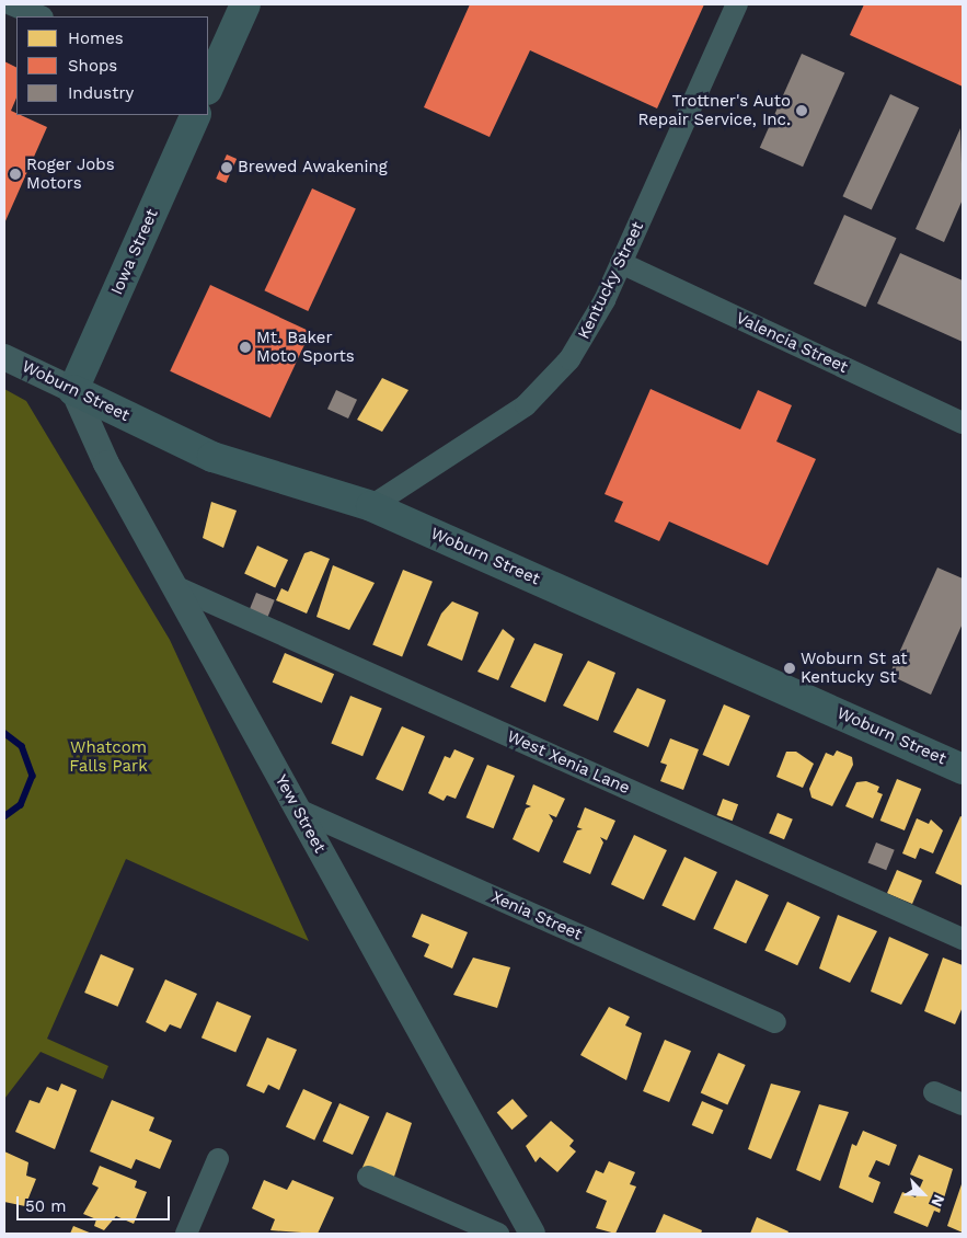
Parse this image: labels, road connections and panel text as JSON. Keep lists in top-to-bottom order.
{
  "streets": {
    "main road": ["Iowa Street", "Woburn Street"],
    "street": [
      "Kentucky Street",
      "Valencia Street",
      "West Xenia Lane",
      "Yew Street",
      "Xenia Street"
    ]
  },
  "crossings": [
    ["Iowa Street", "Woburn Street"],
    ["Iowa Street", "Yew Street"],
    ["Kentucky Street", "Valencia Street"],
    ["Kentucky Street", "Woburn Street"],
    ["Woburn Street", "Yew Street"],
    ["West Xenia Lane", "Yew Street"],
    ["Yew Street", "Xenia Street"]
  ],
  "parks": ["Whatcom Falls Park"],
  "places": [
    "Trottner's Auto Repair Service, Inc.",
    "Brewed Awakening",
    "Roger Jobs Motors",
    "Mt. Baker Moto Sports",
    "Woburn St at Kentucky St"
  ],
  "legend": ["Homes", "Shops", "Industry"],
  "scale_bar": "50 m",
  "north": "bottom right"
}
